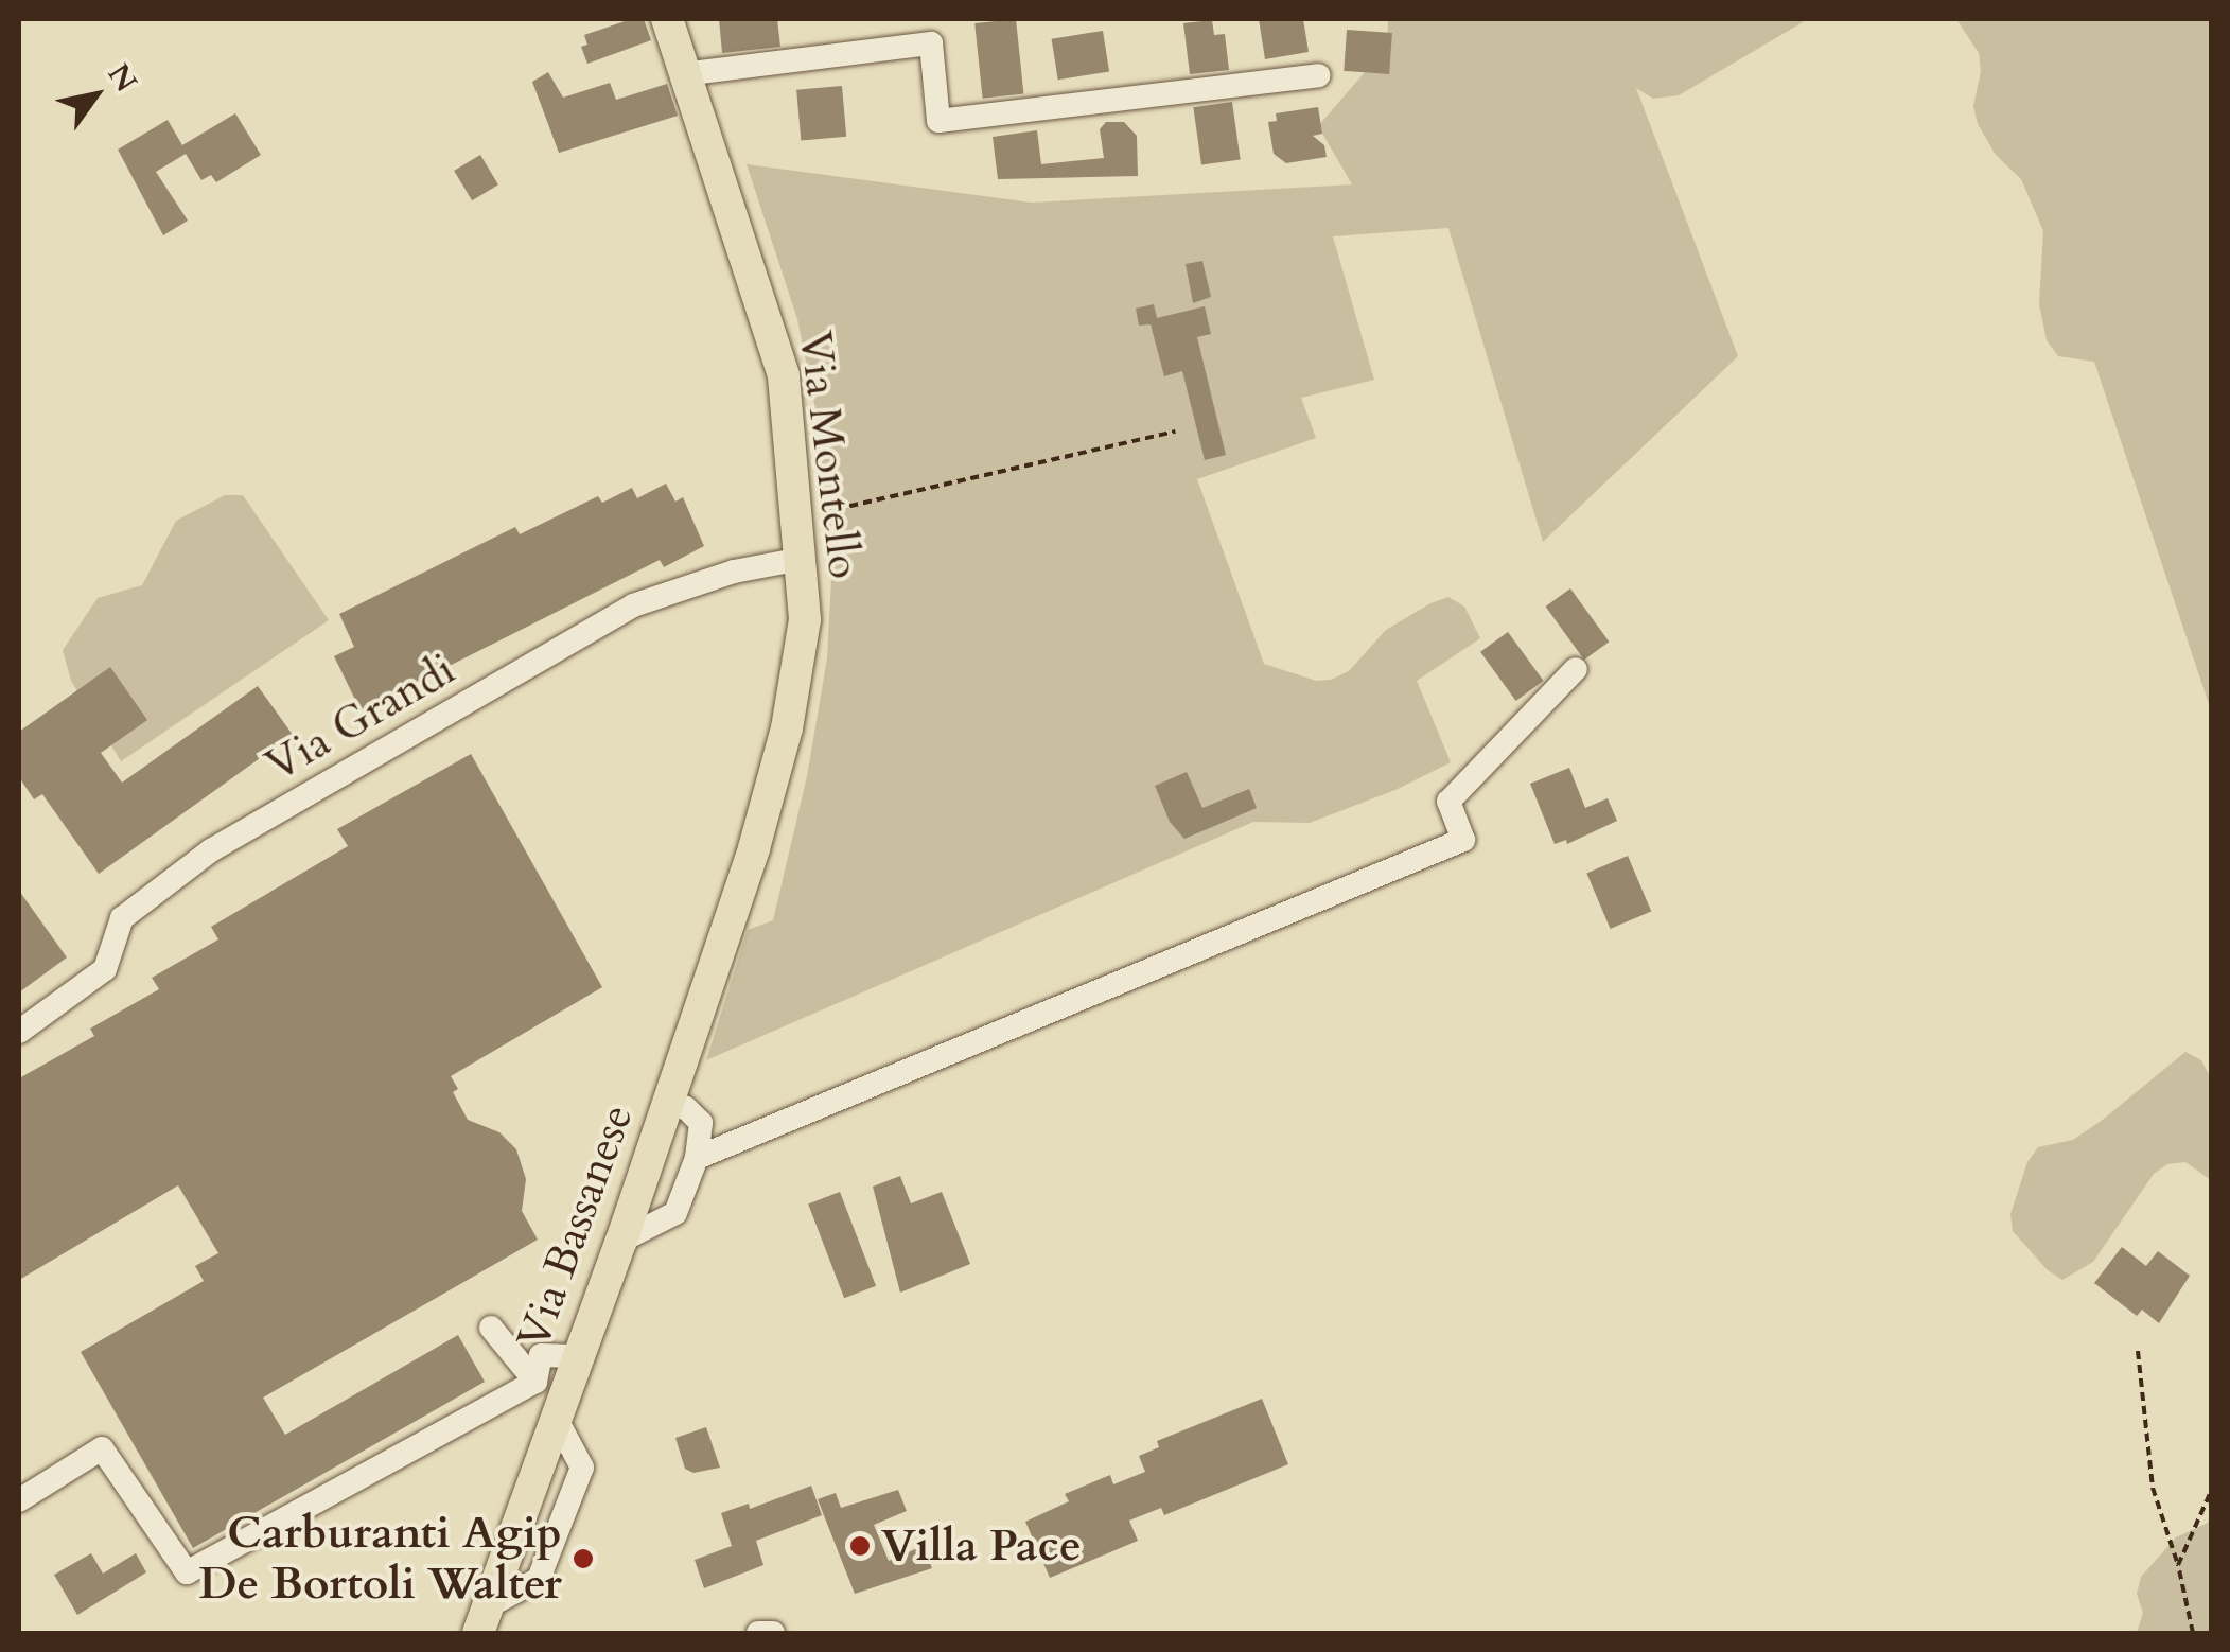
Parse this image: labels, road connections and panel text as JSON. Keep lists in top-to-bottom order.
{
  "streets": {
    "main road": ["Via Montello", "Via Bassanese"],
    "street": ["Via Grandi"]
  },
  "crossings": [
    ["Via Montello", "Via Grandi"],
    ["Via Montello", "Via Bassanese"]
  ],
  "places": ["Villa Pace", "Carburanti Agip De Bortoli Walter"],
  "north": "top right"
}
